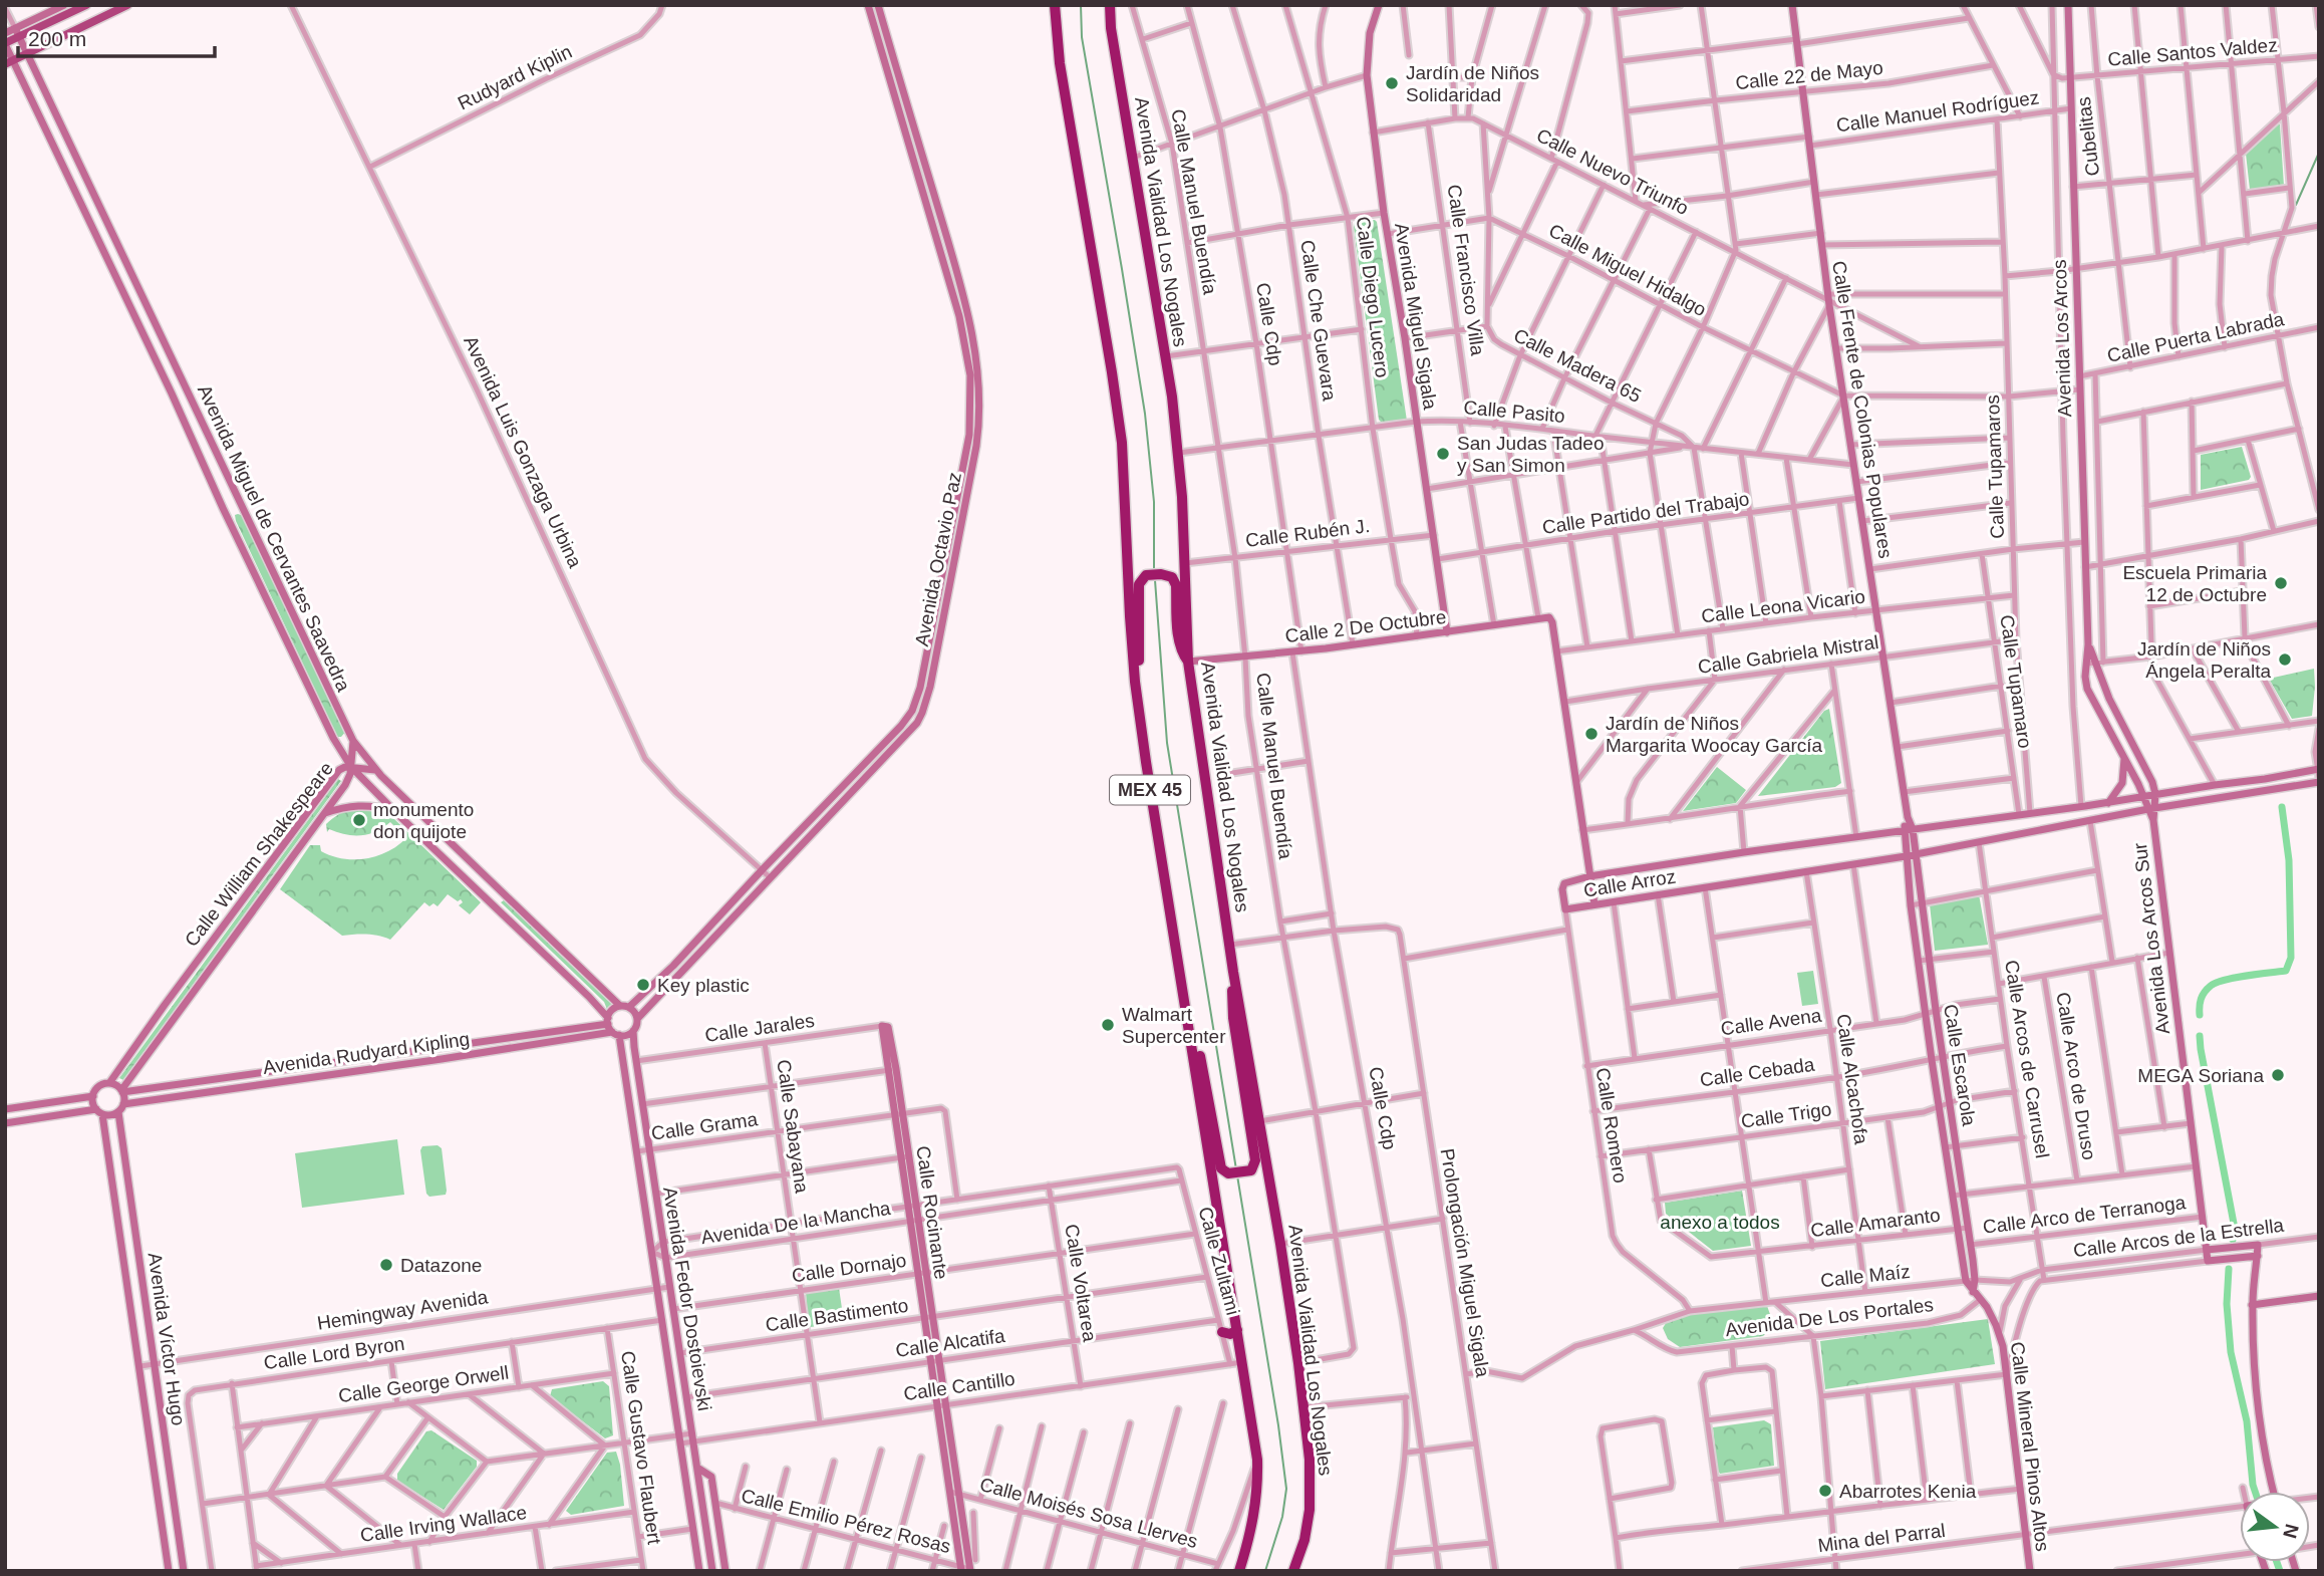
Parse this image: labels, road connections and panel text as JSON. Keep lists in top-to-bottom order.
{
  "streets": {
    "highway": ["Avenida Vialidad Los Nogales", "MEX 45"],
    "street": [
      "Calle Santos Valdez",
      "Calle 22 de Mayo",
      "Rudyard Kiplin",
      "Calle Manuel Rodríguez",
      "Cubelitas",
      "Calle Nuevo Triunfo",
      "Calle Manuel Buendía",
      "Calle Francisco Villa",
      "Calle Miguel Hidalgo",
      "Calle Diego Lucero",
      "Avenida Miguel Sigala",
      "Calle Che Guevara",
      "Calle Cdp",
      "Calle Puerta Labrada",
      "Avenida Los Arcos",
      "Calle Madera 65",
      "Calle Frente de Colonias Populares",
      "Calle Pasito",
      "Avenida Luis Gonzaga Urbina",
      "Calle Tupamaros",
      "Calle Partido del Trabajo",
      "Calle Rubén J.",
      "Avenida Miguel de Cervantes Saavedra",
      "Avenida Octavio Paz",
      "Calle Leona Vicario",
      "Calle 2 De Octubre",
      "Calle Gabriela Mistral",
      "Calle Tupamaro",
      "Calle William Shakespeare",
      "Calle Arroz",
      "Avenida Los Arcos Sur",
      "Calle Avena",
      "Calle Jarales",
      "Avenida Rudyard Kipling",
      "Calle Arcos de Carrusel",
      "Calle Escarola",
      "Calle Cebada",
      "Calle Arco de Druso",
      "Calle Alcachofa",
      "Calle Trigo",
      "Calle Romero",
      "Calle Grama",
      "Calle Sabayana",
      "Calle Rocinante",
      "Calle Arco de Terranoga",
      "Avenida De la Mancha",
      "Calle Amaranto",
      "Calle Arcos de la Estrella",
      "Calle Zultami",
      "Prolongación Miguel Sigala",
      "Calle Dornajo",
      "Calle Maíz",
      "Calle Voltarea",
      "Avenida Fedor Dostoievski",
      "Hemingway Avenida",
      "Calle Bastimento",
      "Avenida De Los Portales",
      "Avenida Víctor Hugo",
      "Calle Alcatifa",
      "Calle Lord Byron",
      "Calle George Orwell",
      "Calle Cantillo",
      "Calle Mineral Pinos Altos",
      "Calle Gustavo Flaubert",
      "Calle Moisés Sosa Llerves",
      "Calle Emilio Pérez Rosas",
      "Calle Irving Wallace",
      "Mina del Parral"
    ]
  },
  "crossings": [
    ["Calle Santos Valdez", "Cubelitas"],
    ["Calle Santos Valdez", "Avenida Los Arcos"],
    ["Calle 22 de Mayo", "Calle Frente de Colonias Populares"],
    ["Rudyard Kiplin", "Avenida Luis Gonzaga Urbina"],
    ["Calle Manuel Rodríguez", "Avenida Los Arcos"],
    ["Calle Manuel Rodríguez", "Calle Frente de Colonias Populares"],
    ["Calle Manuel Rodríguez", "Calle Tupamaros"],
    ["Cubelitas", "Calle Puerta Labrada"],
    ["Calle Nuevo Triunfo", "Calle Francisco Villa"],
    ["Calle Nuevo Triunfo", "Avenida Miguel Sigala"],
    ["Calle Nuevo Triunfo", "Calle Frente de Colonias Populares"],
    ["Calle Manuel Buendía", "Avenida Vialidad Los Nogales"],
    ["Calle Manuel Buendía", "Calle Pasito"],
    ["Calle Manuel Buendía", "Calle Rubén J."],
    ["Calle Manuel Buendía", "Calle 2 De Octubre"],
    ["Avenida Vialidad Los Nogales", "Calle Pasito"],
    ["Avenida Vialidad Los Nogales", "Calle Rubén J."],
    ["Avenida Vialidad Los Nogales", "Calle 2 De Octubre"],
    ["Calle Francisco Villa", "Calle Madera 65"],
    ["Calle Francisco Villa", "Calle Pasito"],
    ["Calle Miguel Hidalgo", "Calle Frente de Colonias Populares"],
    ["Calle Diego Lucero", "Calle Pasito"],
    ["Calle Diego Lucero", "Calle Rubén J."],
    ["Calle Diego Lucero", "Calle 2 De Octubre"],
    ["Avenida Miguel Sigala", "Calle Madera 65"],
    ["Avenida Miguel Sigala", "Calle Pasito"],
    ["Avenida Miguel Sigala", "Calle Partido del Trabajo"],
    ["Avenida Miguel Sigala", "Calle Rubén J."],
    ["Avenida Miguel Sigala", "Calle 2 De Octubre"],
    ["Calle Che Guevara", "Calle Pasito"],
    ["Calle Che Guevara", "Calle Rubén J."],
    ["Calle Che Guevara", "Calle 2 De Octubre"],
    ["Calle Cdp", "Calle Pasito"],
    ["Calle Cdp", "Calle Rubén J."],
    ["Calle Cdp", "Calle 2 De Octubre"],
    ["Calle Cdp", "Prolongación Miguel Sigala"],
    ["Calle Puerta Labrada", "Avenida Los Arcos"],
    ["Avenida Los Arcos", "Calle Arroz"],
    ["Avenida Los Arcos", "Avenida Los Arcos Sur"],
    ["Calle Madera 65", "Calle Pasito"],
    ["Calle Frente de Colonias Populares", "Calle Partido del Trabajo"],
    ["Calle Frente de Colonias Populares", "Calle Leona Vicario"],
    ["Calle Frente de Colonias Populares", "Calle Gabriela Mistral"],
    ["Calle Frente de Colonias Populares", "Calle Arroz"],
    ["Calle Frente de Colonias Populares", "Calle Escarola"],
    ["Avenida Luis Gonzaga Urbina", "Avenida Octavio Paz"],
    ["Calle Tupamaros", "Calle Leona Vicario"],
    ["Calle Tupamaros", "Calle Gabriela Mistral"],
    ["Calle Tupamaros", "Calle Arroz"],
    ["Avenida Miguel de Cervantes Saavedra", "Avenida Octavio Paz"],
    ["Avenida Miguel de Cervantes Saavedra", "Calle William Shakespeare"],
    ["Avenida Miguel de Cervantes Saavedra", "Avenida Rudyard Kipling"],
    ["Avenida Miguel de Cervantes Saavedra", "Avenida Fedor Dostoievski"],
    ["Avenida Octavio Paz", "Avenida Rudyard Kipling"],
    ["Avenida Octavio Paz", "Avenida Fedor Dostoievski"],
    ["Calle Leona Vicario", "Calle Tupamaro"],
    ["Calle Gabriela Mistral", "Calle Tupamaro"],
    ["Calle Tupamaro", "Calle Arroz"],
    ["MEX 45", "Calle Cantillo"],
    ["Calle William Shakespeare", "Avenida Rudyard Kipling"],
    ["Calle William Shakespeare", "Avenida Víctor Hugo"],
    ["Calle Arroz", "Avenida Los Arcos Sur"],
    ["Calle Arroz", "Calle Arcos de Carrusel"],
    ["Calle Arroz", "Calle Escarola"],
    ["Calle Arroz", "Calle Alcachofa"],
    ["Calle Arroz", "Calle Romero"],
    ["Avenida Los Arcos Sur", "Calle Arco de Terranoga"],
    ["Avenida Los Arcos Sur", "Calle Arcos de la Estrella"],
    ["Calle Avena", "Calle Arcos de Carrusel"],
    ["Calle Avena", "Calle Escarola"],
    ["Calle Avena", "Calle Alcachofa"],
    ["Calle Avena", "Calle Romero"],
    ["Calle Jarales", "Calle Sabayana"],
    ["Calle Jarales", "Calle Rocinante"],
    ["Calle Jarales", "Avenida Fedor Dostoievski"],
    ["Avenida Rudyard Kipling", "Avenida Fedor Dostoievski"],
    ["Avenida Rudyard Kipling", "Avenida Víctor Hugo"],
    ["Calle Arcos de Carrusel", "Calle Cebada"],
    ["Calle Arcos de Carrusel", "Calle Trigo"],
    ["Calle Arcos de Carrusel", "Calle Arco de Terranoga"],
    ["Calle Arcos de Carrusel", "Calle Arcos de la Estrella"],
    ["Calle Arcos de Carrusel", "Calle Maíz"],
    ["Calle Escarola", "Calle Cebada"],
    ["Calle Escarola", "Calle Trigo"],
    ["Calle Escarola", "Calle Arco de Terranoga"],
    ["Calle Escarola", "Calle Amaranto"],
    ["Calle Escarola", "Calle Maíz"],
    ["Calle Escarola", "Calle Mineral Pinos Altos"],
    ["Calle Cebada", "Calle Alcachofa"],
    ["Calle Cebada", "Calle Romero"],
    ["Calle Alcachofa", "Calle Trigo"],
    ["Calle Alcachofa", "Calle Amaranto"],
    ["Calle Alcachofa", "Calle Maíz"],
    ["Calle Trigo", "Calle Romero"],
    ["Calle Trigo", "Calle Amaranto"],
    ["Calle Romero", "Calle Maíz"],
    ["Calle Grama", "Calle Sabayana"],
    ["Calle Grama", "Calle Rocinante"],
    ["Calle Grama", "Avenida De la Mancha"],
    ["Calle Grama", "Avenida Fedor Dostoievski"],
    ["Calle Sabayana", "Avenida De la Mancha"],
    ["Calle Sabayana", "Calle Dornajo"],
    ["Calle Sabayana", "Calle Bastimento"],
    ["Calle Sabayana", "Calle Alcatifa"],
    ["Calle Sabayana", "Calle Cantillo"],
    ["Calle Rocinante", "Avenida De la Mancha"],
    ["Calle Rocinante", "Calle Dornajo"],
    ["Calle Rocinante", "Calle Bastimento"],
    ["Calle Rocinante", "Calle Alcatifa"],
    ["Calle Rocinante", "Calle Cantillo"],
    ["Calle Rocinante", "Calle Moisés Sosa Llerves"],
    ["Avenida De la Mancha", "Calle Zultami"],
    ["Avenida De la Mancha", "Calle Voltarea"],
    ["Avenida De la Mancha", "Avenida Fedor Dostoievski"],
    ["Calle Arcos de la Estrella", "Calle Maíz"],
    ["Calle Zultami", "Calle Dornajo"],
    ["Calle Zultami", "Calle Bastimento"],
    ["Calle Zultami", "Calle Alcatifa"],
    ["Calle Zultami", "Calle Cantillo"],
    ["Prolongación Miguel Sigala", "Calle Maíz"],
    ["Calle Dornajo", "Calle Voltarea"],
    ["Calle Dornajo", "Avenida Fedor Dostoievski"],
    ["Calle Maíz", "Avenida De Los Portales"],
    ["Calle Maíz", "Calle Mineral Pinos Altos"],
    ["Calle Voltarea", "Calle Bastimento"],
    ["Calle Voltarea", "Calle Alcatifa"],
    ["Calle Voltarea", "Calle Cantillo"],
    ["Avenida Fedor Dostoievski", "Hemingway Avenida"],
    ["Avenida Fedor Dostoievski", "Calle Bastimento"],
    ["Avenida Fedor Dostoievski", "Calle Alcatifa"],
    ["Avenida Fedor Dostoievski", "Calle Lord Byron"],
    ["Avenida Fedor Dostoievski", "Calle Cantillo"],
    ["Hemingway Avenida", "Avenida Víctor Hugo"],
    ["Avenida De Los Portales", "Calle Mineral Pinos Altos"],
    ["Calle Lord Byron", "Calle Gustavo Flaubert"],
    ["Calle George Orwell", "Calle Gustavo Flaubert"],
    ["Calle Cantillo", "Calle Gustavo Flaubert"],
    ["Calle Mineral Pinos Altos", "Mina del Parral"],
    ["Calle Gustavo Flaubert", "Calle Irving Wallace"]
  ],
  "parks": ["anexo a todos"],
  "places": [
    "Jardín de Niños Solidaridad",
    "San Judas Tadeo y San Simon",
    "Escuela Primaria 12 de Octubre",
    "Jardín de Niños Ángela Peralta",
    "Jardín de Niños Margarita Woocay García",
    "monumento don quijote",
    "Key plastic",
    "Walmart Supercenter",
    "MEGA Soriana",
    "Datazone",
    "Abarrotes Kenia"
  ],
  "scale_bar": "200 m",
  "north": "right"
}
